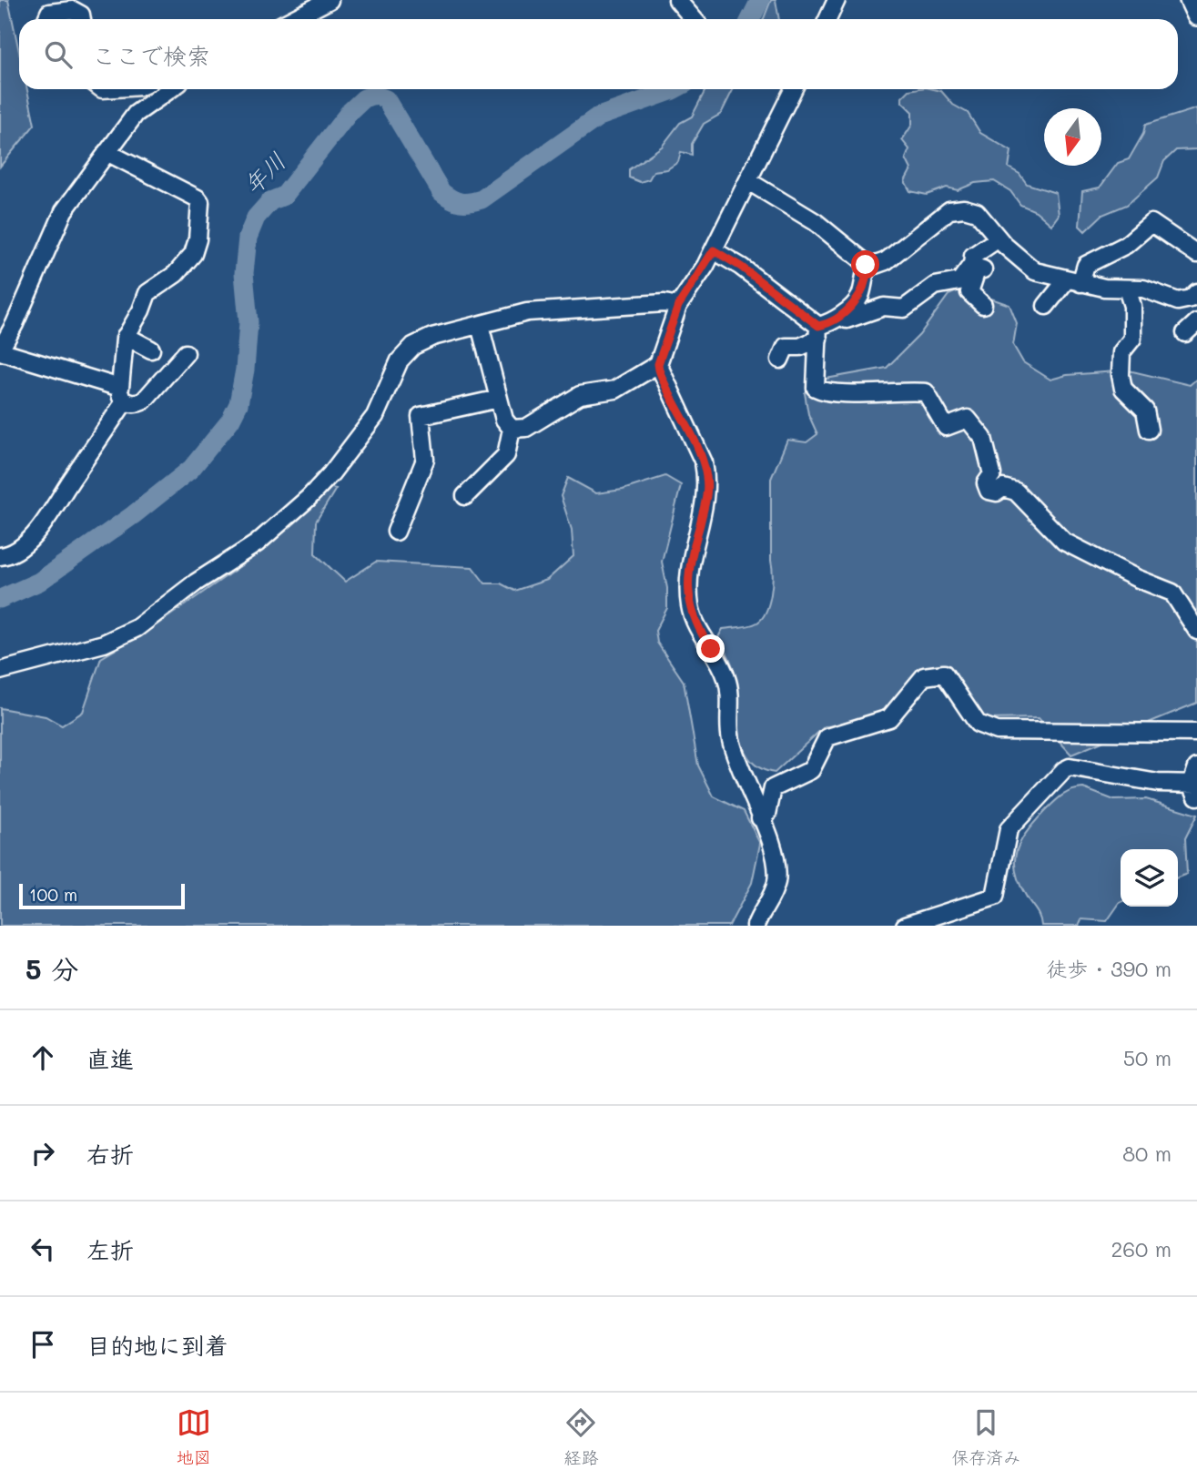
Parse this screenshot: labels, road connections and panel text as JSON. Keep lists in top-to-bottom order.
{
  "water": ["年川"],
  "scale_bar": "100 m",
  "north": "bottom",
  "page": {
    "search": "ここで検索",
    "scale": "100 m",
    "heading": ["5 分", "徒歩 · 390 m"],
    "list": [
      ["直進", "50 m"],
      ["右折", "80 m"],
      ["左折", "260 m"],
      "目的地に到着"
    ],
    "nav": ["地図", "経路", "保存済み"]
  }
}
